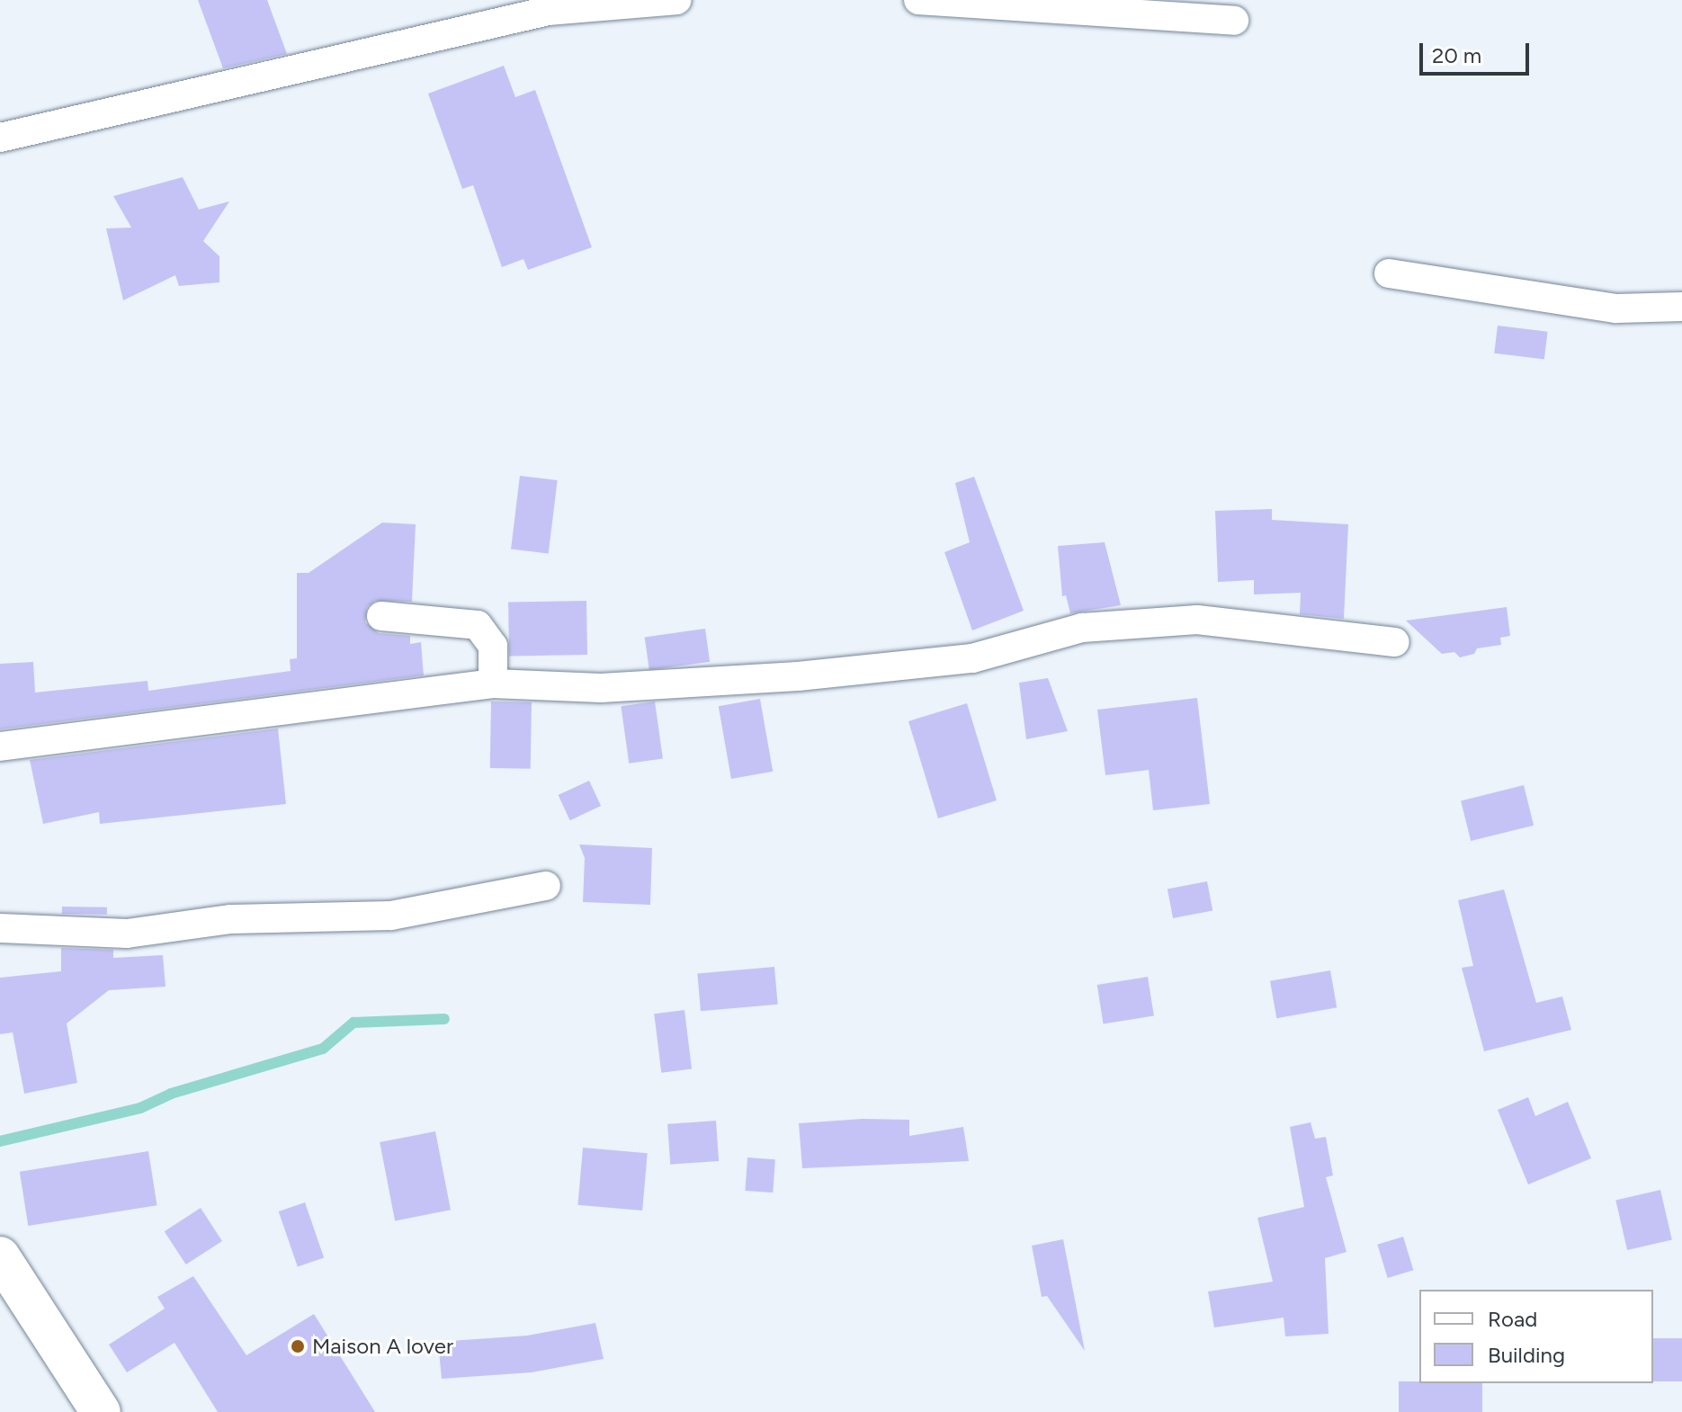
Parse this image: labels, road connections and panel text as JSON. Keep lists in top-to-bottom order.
{
  "places": ["Maison A lover"],
  "legend": ["Road", "Building"],
  "scale_bar": "20 m"
}
